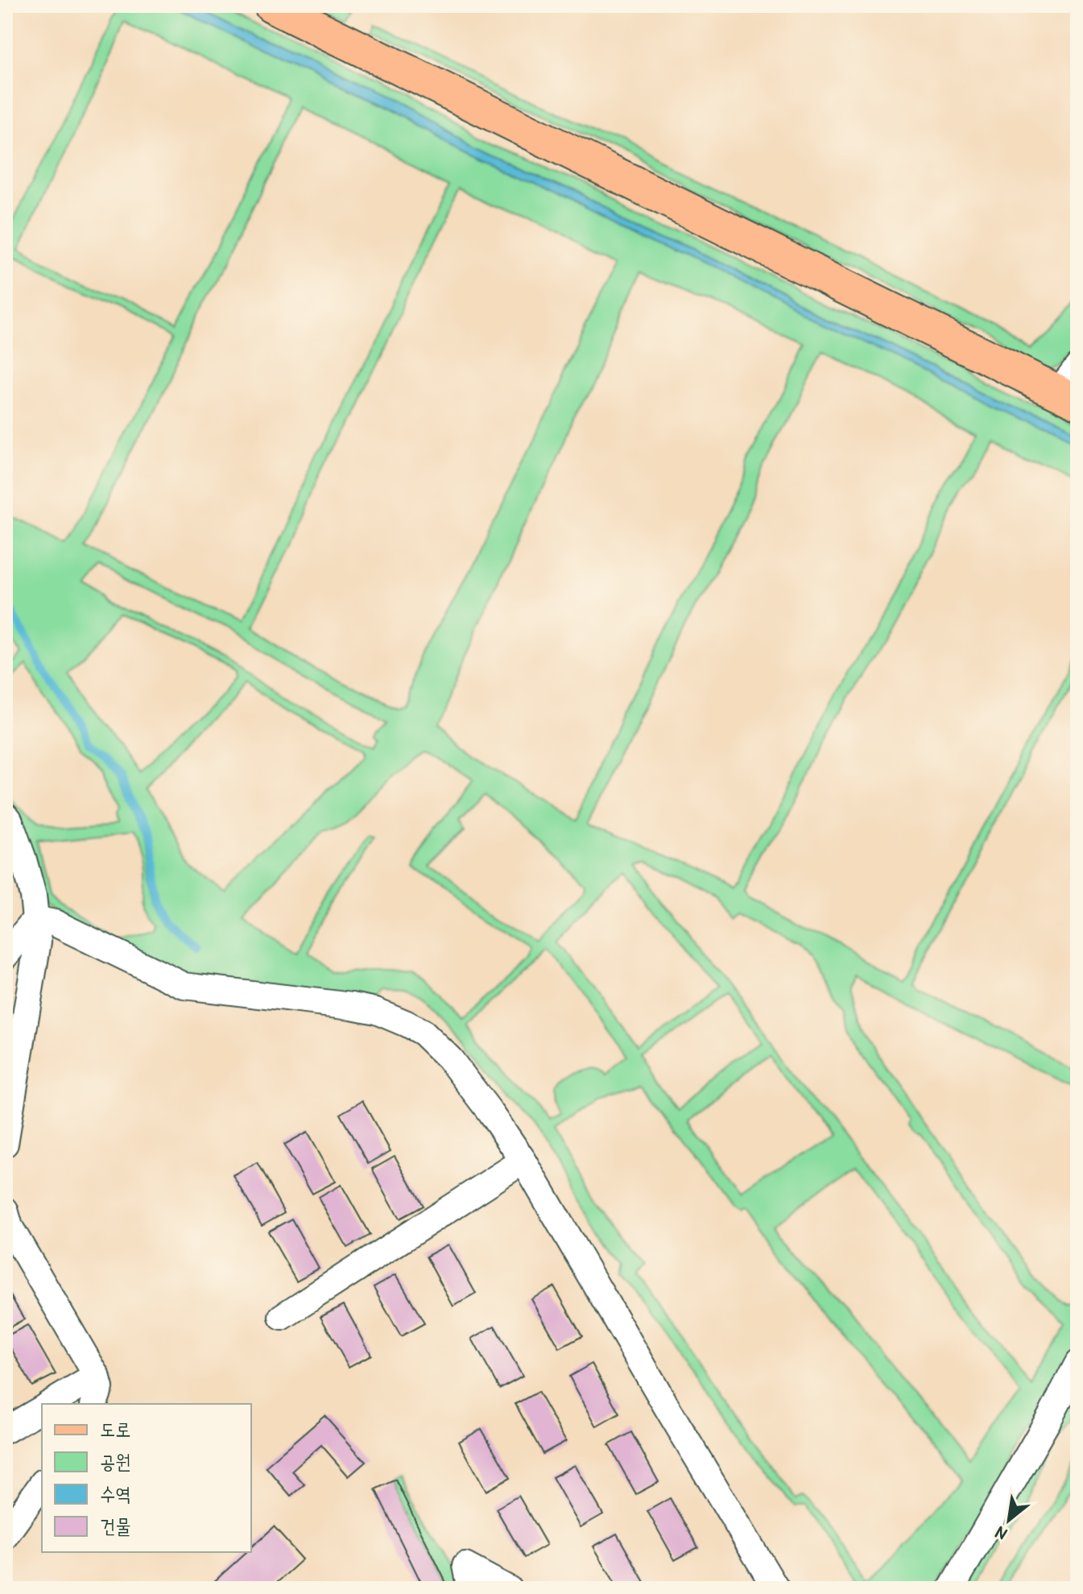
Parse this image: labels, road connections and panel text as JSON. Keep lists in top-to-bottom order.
{
  "legend": [
    "도로",
    "공원",
    "수역",
    "건물"
  ],
  "north": "bottom left"
}
